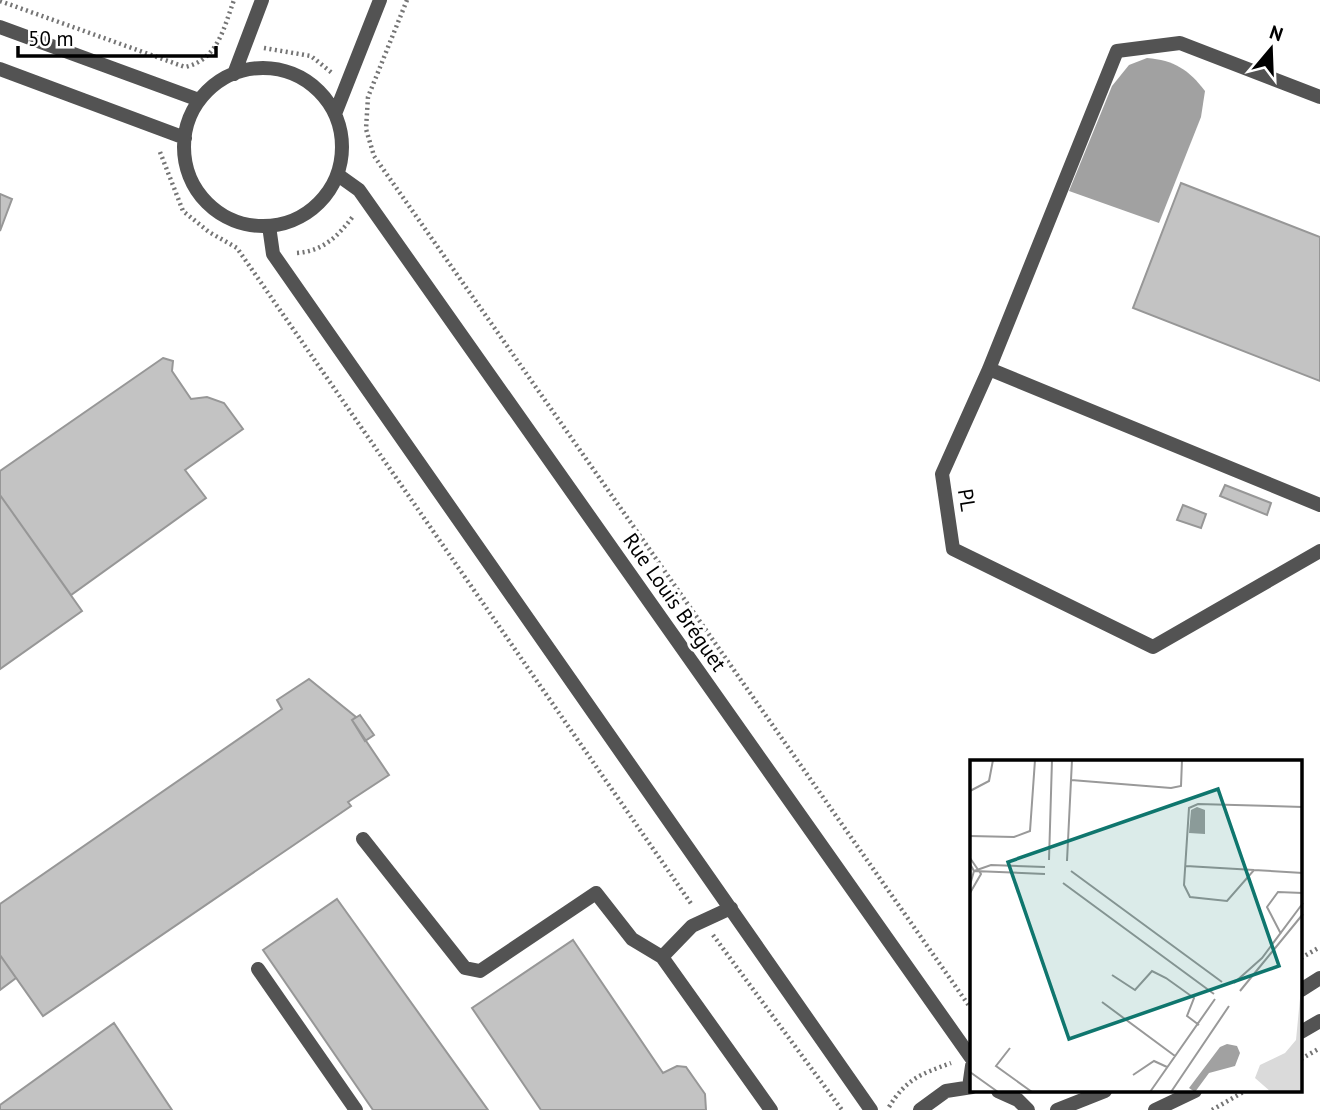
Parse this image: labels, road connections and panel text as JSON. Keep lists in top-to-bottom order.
{
  "streets": {
    "street": ["PL", "Rue Louis Bréguet"]
  },
  "scale_bar": "50 m",
  "north": "top"
}
